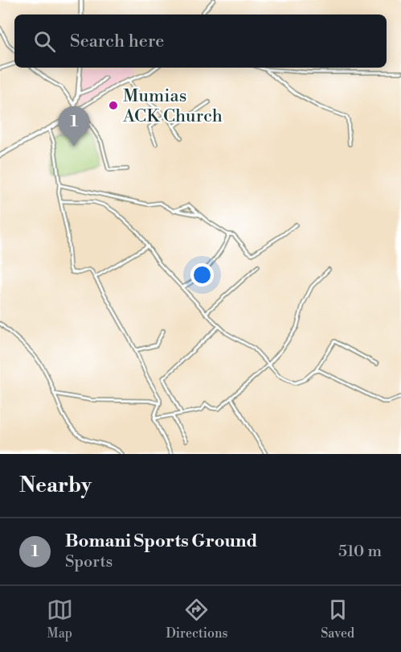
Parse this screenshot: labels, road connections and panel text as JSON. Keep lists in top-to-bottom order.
{
  "places": ["Mumias ACK Church"],
  "page": {
    "search": "Search here",
    "pins": "1",
    "heading": "Nearby",
    "list": [
      {
        "mark": "1",
        "name": "Bomani Sports Ground",
        "note": "Sports",
        "value": "510 m"
      }
    ],
    "nav": ["Map", "Directions", "Saved"]
  }
}
